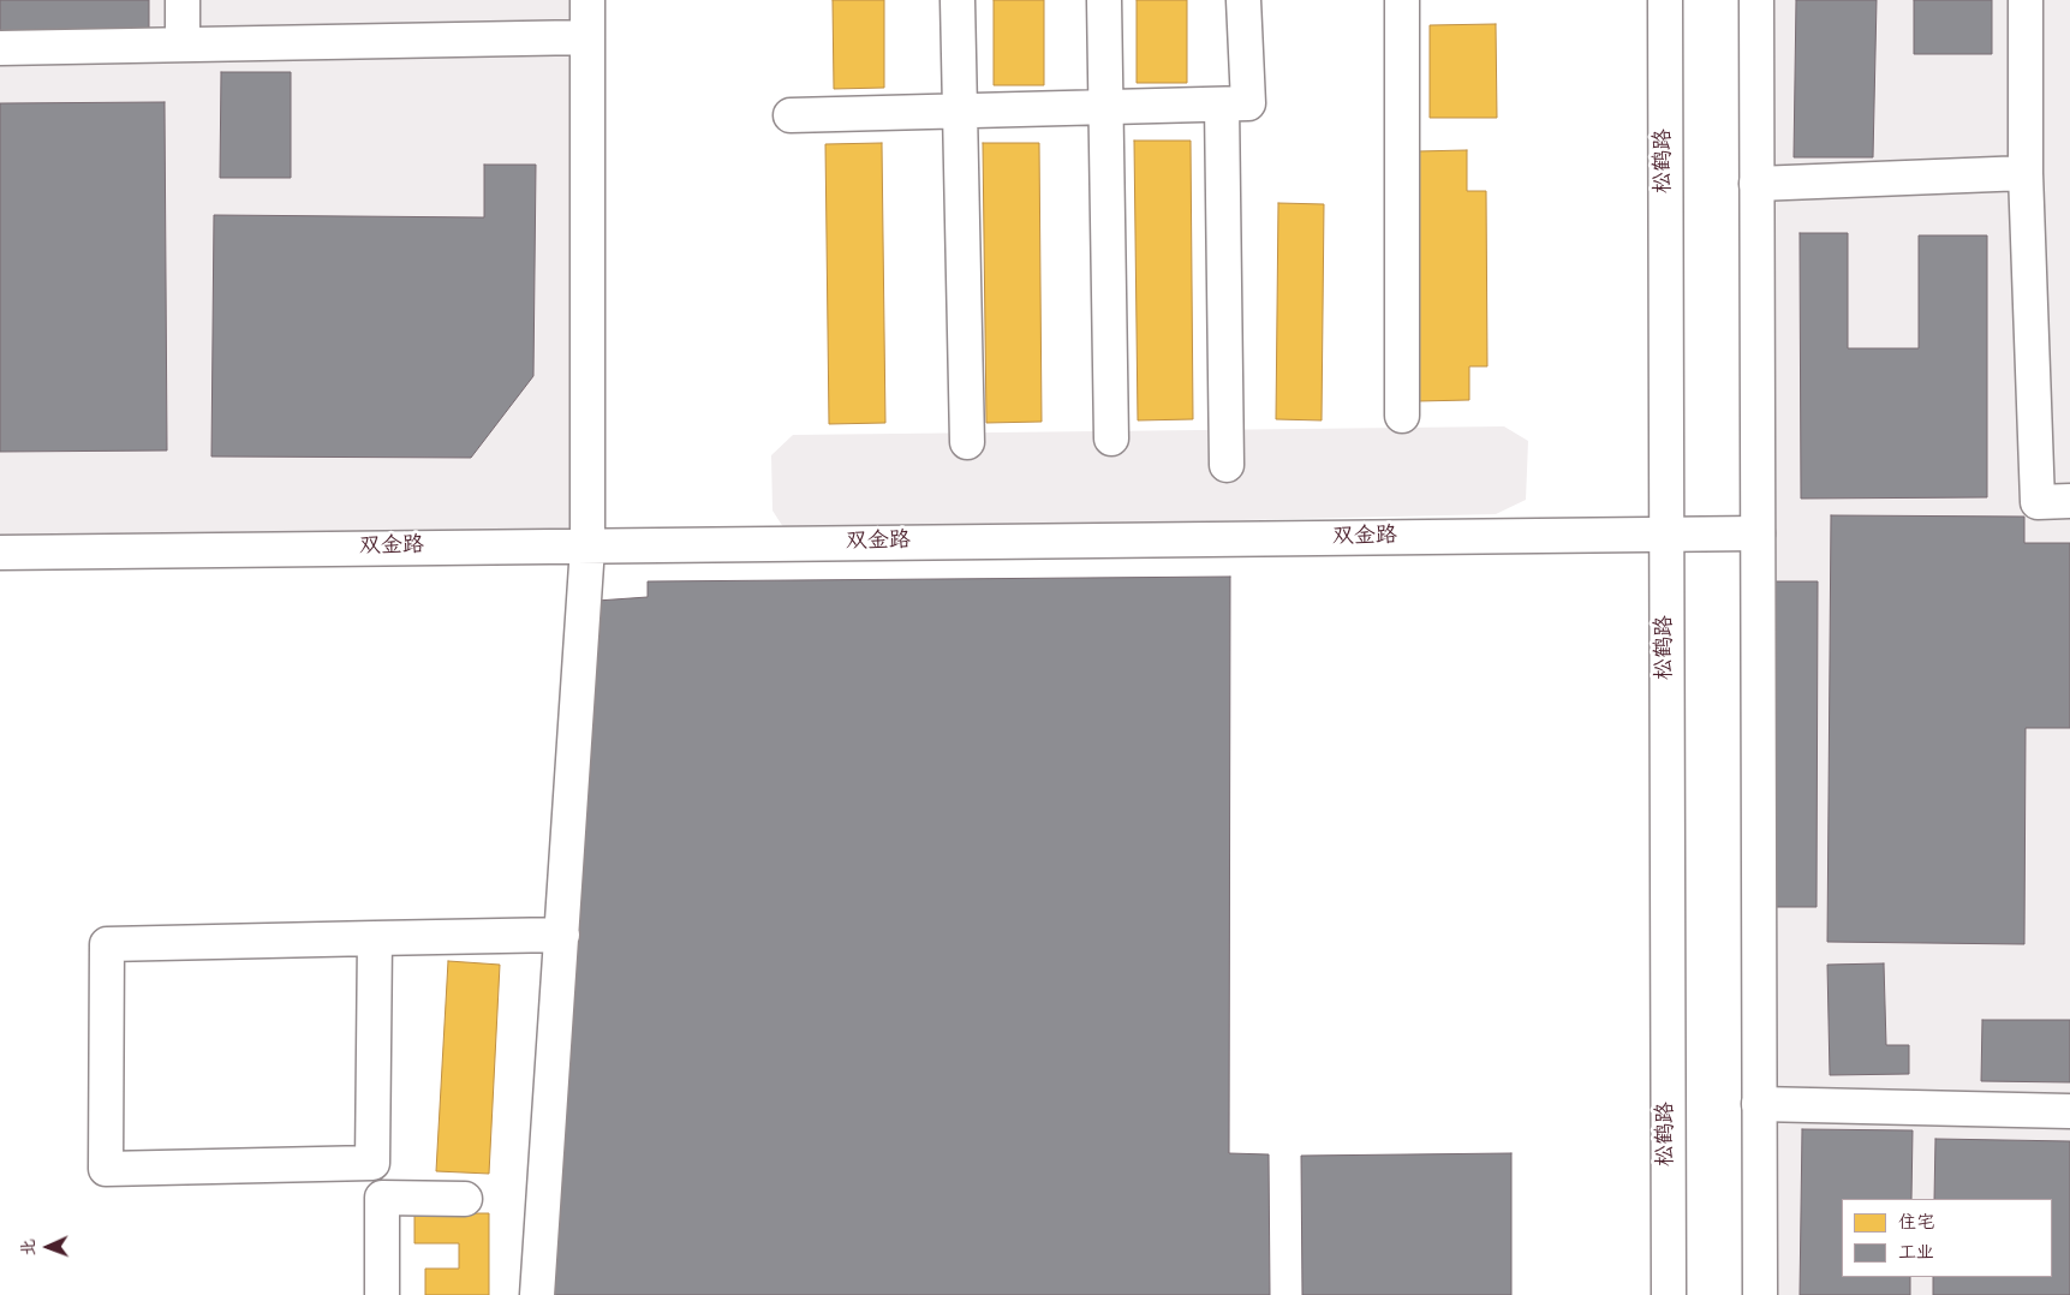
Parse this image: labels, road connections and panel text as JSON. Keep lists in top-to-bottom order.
{
  "streets": {
    "street": ["松鹤路", "双金路"]
  },
  "crossings": [
    ["松鹤路", "双金路"]
  ],
  "legend": ["住宅", "工业"],
  "north": "left"
}
